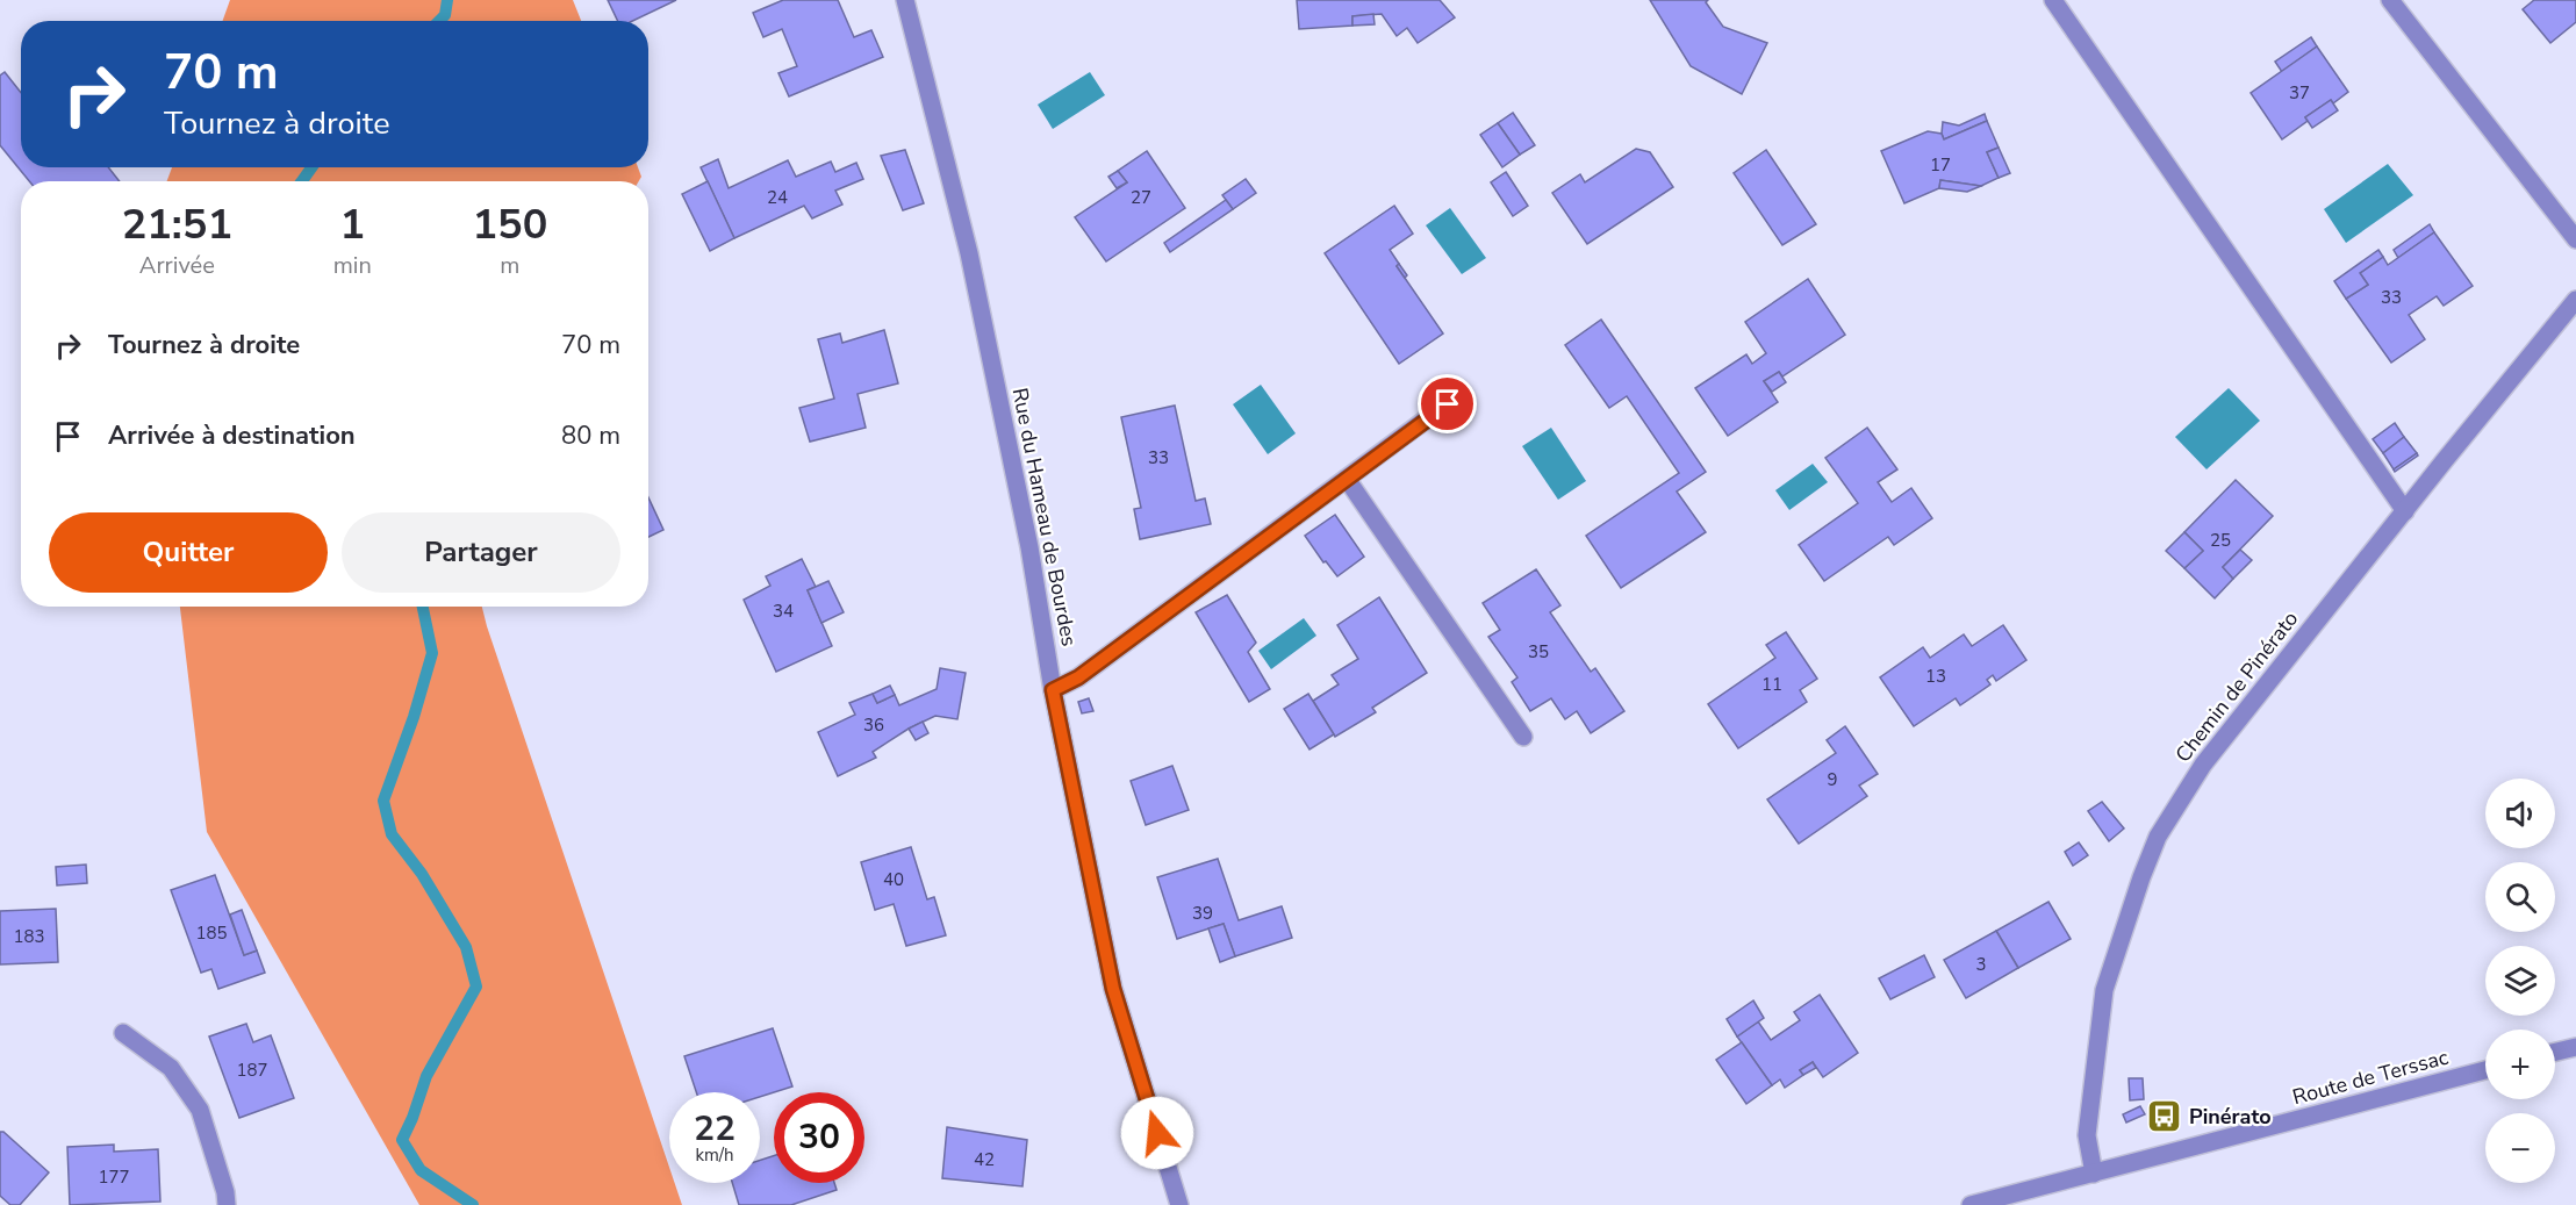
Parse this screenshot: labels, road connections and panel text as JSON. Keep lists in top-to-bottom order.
{
  "streets": {
    "street": ["Rue du Hameau de Bourdes", "Chemin de Pinérato", "Route de Terssac"]
  },
  "crossings": [
    ["Chemin de Pinérato", "Route de Terssac"]
  ],
  "places": {
    "bus stop": ["Pinérato"]
  },
  "house_numbers": [
    "37",
    "17",
    "24",
    "27",
    "33",
    "33",
    "25",
    "34",
    "35",
    "13",
    "11",
    "36",
    "9",
    "40",
    "39",
    "185",
    "183",
    "3",
    "187",
    "42",
    "177"
  ],
  "page": {
    "turn": ["70 m", "Tournez à droite"],
    "eta": [
      "21:51",
      "Arrivée",
      "1",
      "min",
      "150",
      "m"
    ],
    "list": [
      {
        "name": "Tournez à droite",
        "value": "70 m"
      },
      {
        "name": "Arrivée à destination",
        "value": "80 m"
      }
    ],
    "buttons": ["Quitter", "Partager"],
    "map_buttons": ["+", "−"],
    "speed": "22 km/h",
    "limit": "30"
  }
}
